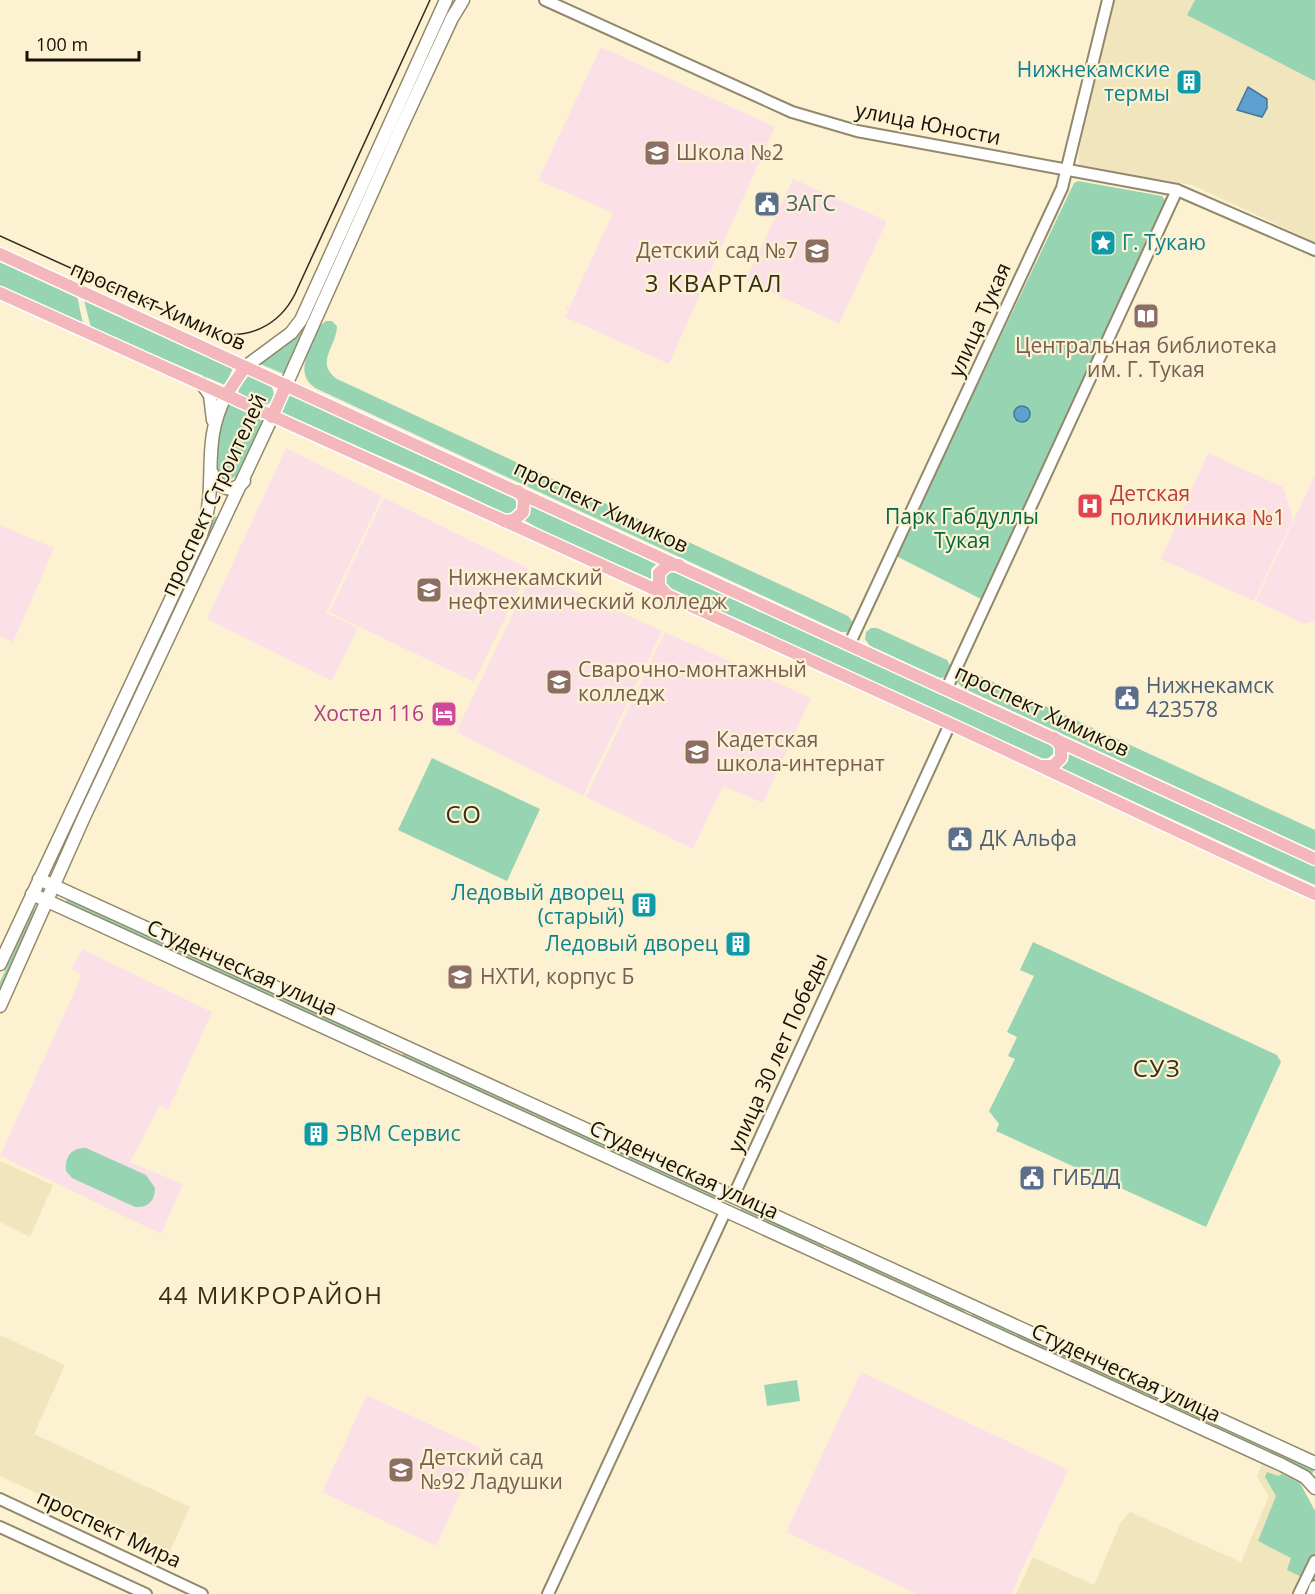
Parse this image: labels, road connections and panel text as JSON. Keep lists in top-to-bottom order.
{
  "streets": {
    "main road": [
      "проспект Химиков",
      "проспект Строителей",
      "Студенческая улица",
      "улица 30 лет Победы"
    ],
    "street": ["улица Юности", "улица Тукая", "проспект Мира"]
  },
  "crossings": [
    ["улица Юности", "улица Тукая"],
    ["проспект Химиков", "улица Тукая"],
    ["проспект Химиков", "проспект Строителей"],
    ["проспект Строителей", "Студенческая улица"],
    ["Студенческая улица", "улица 30 лет Победы"]
  ],
  "districts": [
    "3 КВАРТАЛ",
    "СО",
    "СУЗ",
    "44 МИКРОРАЙОН"
  ],
  "parks": ["Парк Габдуллы Тукая"],
  "places": {
    "building": [
      "Нижнекамские термы",
      "Ледовый дворец (старый)",
      "Ледовый дворец",
      "ЭВМ Сервис"
    ],
    "school or university": [
      "Школа №2",
      "Детский сад №7",
      "Нижнекамский нефтехимический колледж",
      "Сварочно-монтажный колледж",
      "Кадетская школа-интернат",
      "НХТИ, корпус Б",
      "Детский сад №92 Ладушки"
    ],
    "public building": [
      "ЗАГС",
      "Нижнекамск 423578",
      "ДК Альфа",
      "ГИБДД"
    ],
    "place": ["Г. Тукаю"],
    "library": ["Центральная библиотека им. Г. Тукая"],
    "hospital": ["Детская поликлиника №1"],
    "hotel": ["Хостел 116"]
  },
  "scale_bar": "100 m"
}
